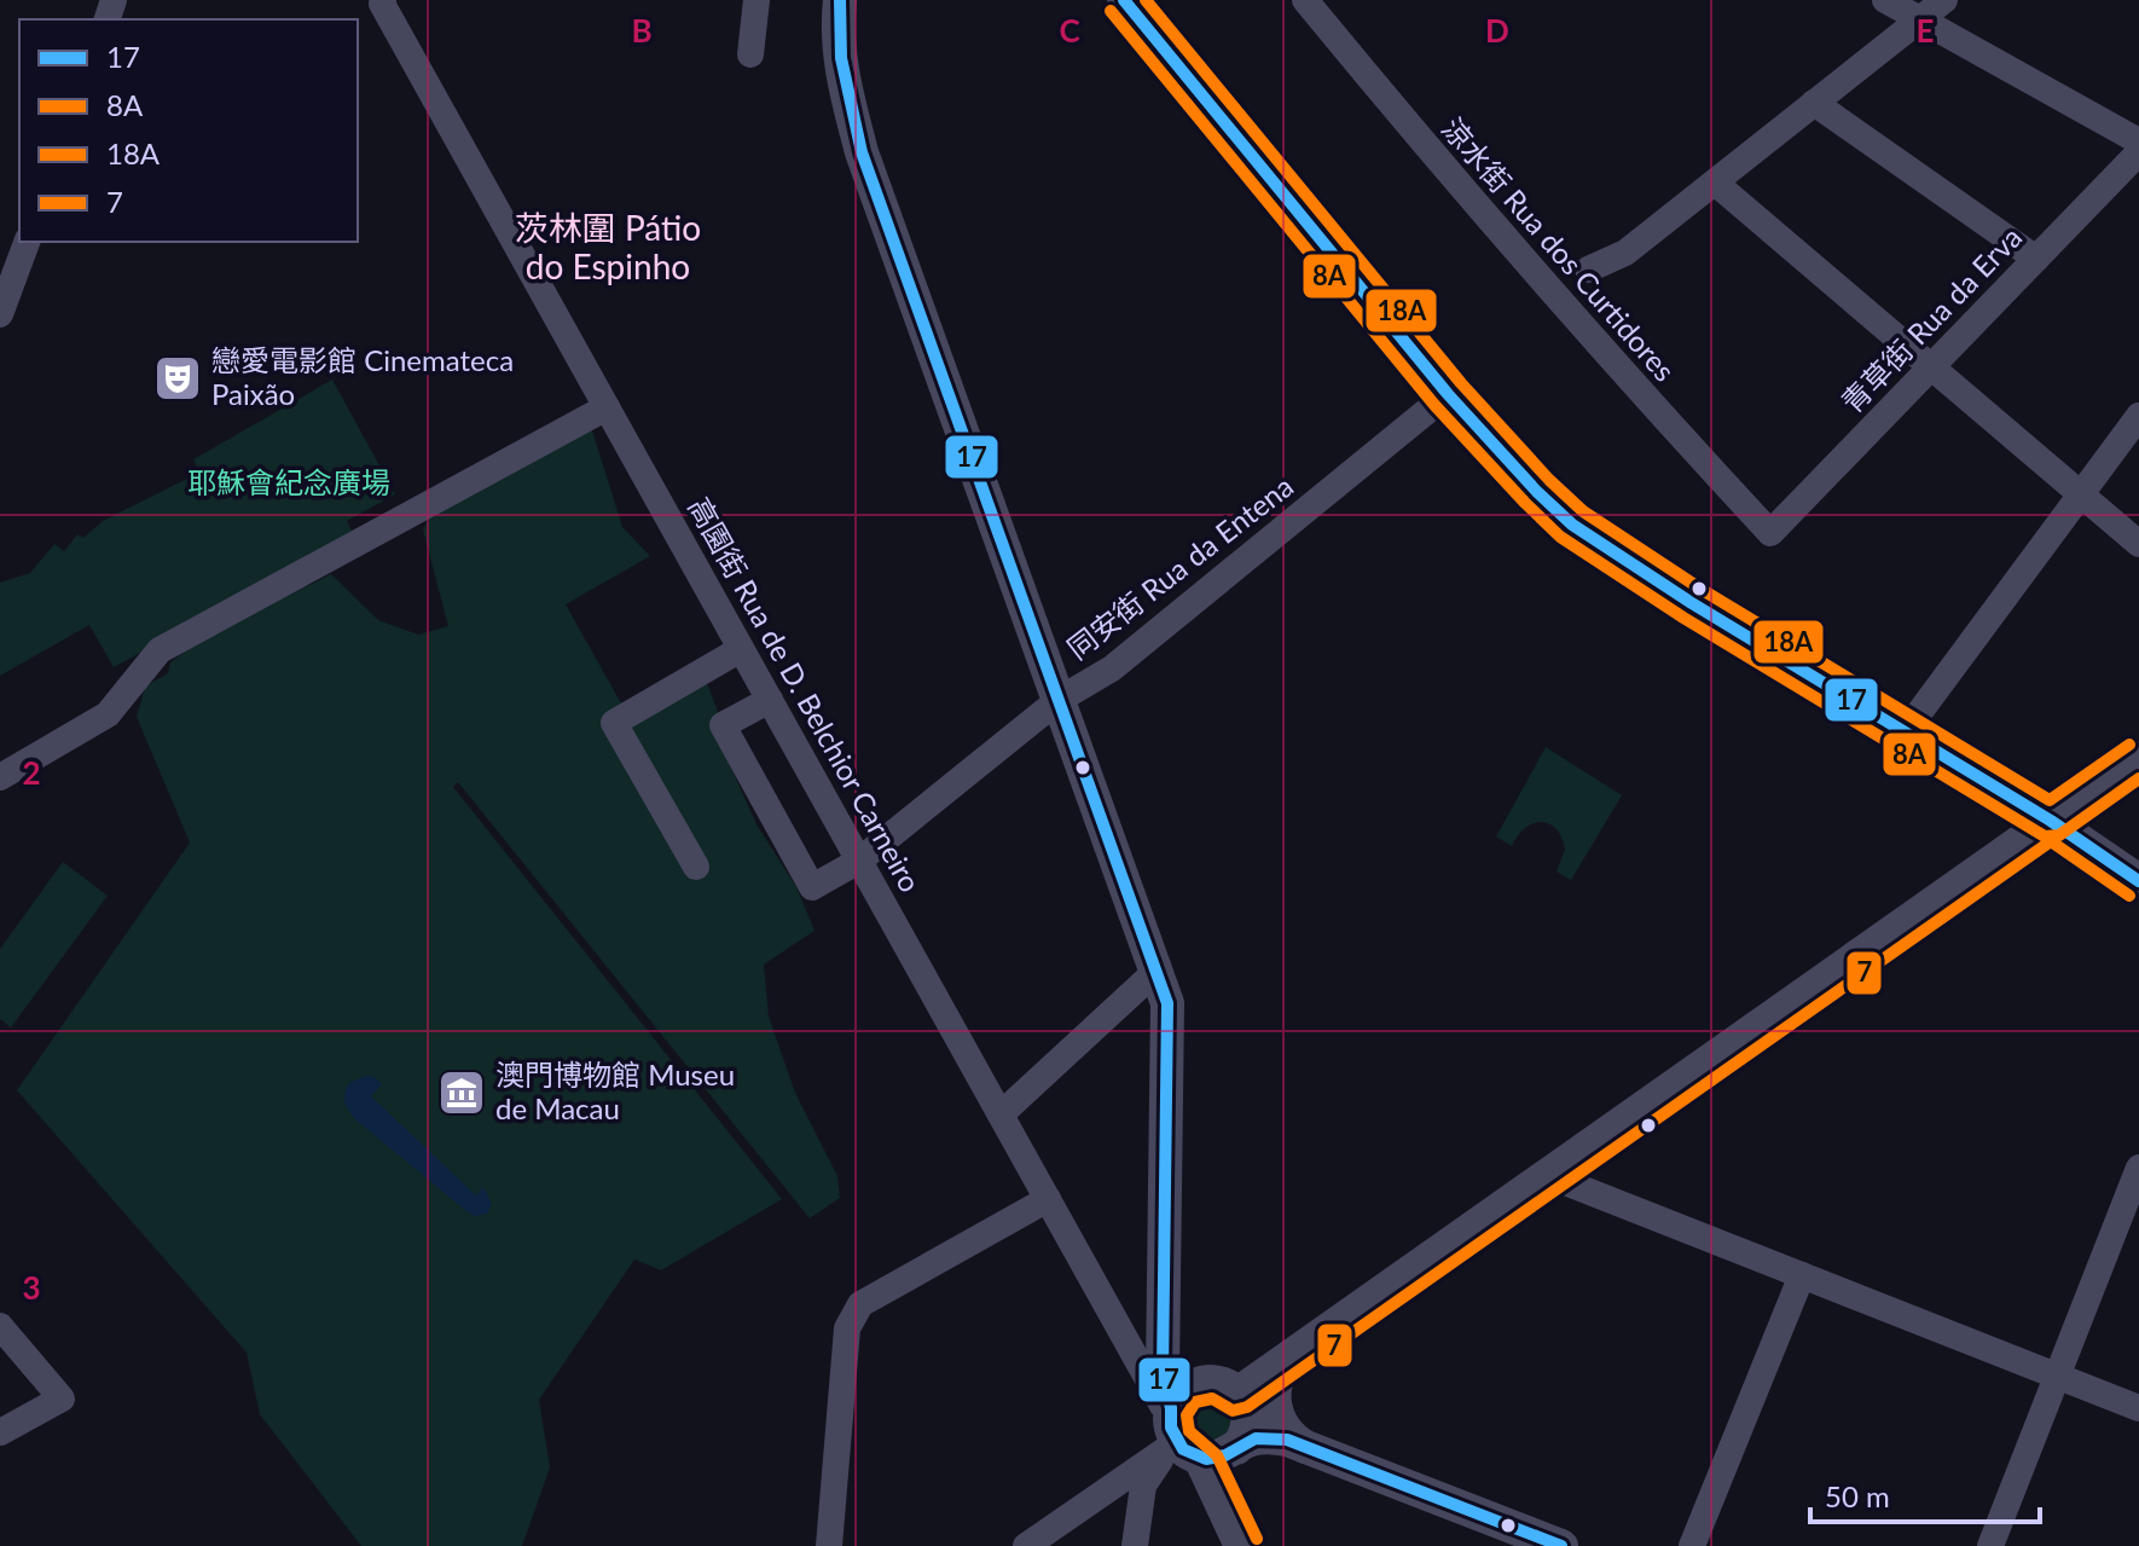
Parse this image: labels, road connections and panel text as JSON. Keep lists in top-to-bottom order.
{
  "streets": {
    "street": [
      "涼水街 Rua dos Curtidores",
      "青草街 Rua da Erva",
      "同安街 Rua da Entena",
      "高園街 Rua de D. Belchior Carneiro"
    ]
  },
  "crossings": [
    ["涼水街 Rua dos Curtidores", "青草街 Rua da Erva"],
    ["同安街 Rua da Entena", "高園街 Rua de D. Belchior Carneiro"]
  ],
  "districts": ["茨林圍 Pátio do Espinho"],
  "parks": ["耶穌會紀念廣場"],
  "places": {
    "theatre": ["戀愛電影館 Cinemateca Paixão"],
    "museum": ["澳門博物館 Museu de Macau"]
  },
  "lines": [
    "transit line 17",
    "transit line 18A",
    "transit line 8A",
    "transit line 7"
  ],
  "legend": [
    "17",
    "8A",
    "18A",
    "7"
  ],
  "scale_bar": "50 m",
  "grid": {
    "columns": [
      "B",
      "C",
      "D",
      "E"
    ],
    "rows": ["2", "3"]
  }
}
